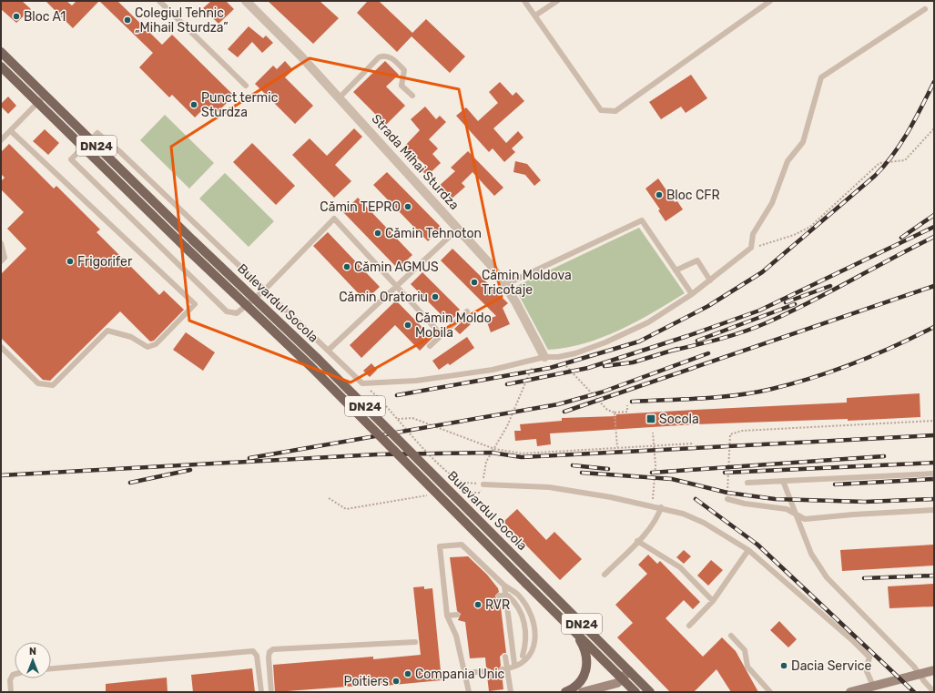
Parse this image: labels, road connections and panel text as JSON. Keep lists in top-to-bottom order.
{
  "streets": {
    "main road": ["DN24", "Bulevardul Socola"],
    "street": ["Strada Mihai Sturdza"]
  },
  "crossings": [
    ["DN24", "Bulevardul Socola"]
  ],
  "places": {
    "other": [
      "Bloc A1",
      "Colegiul Tehnic „Mihail Sturdza”",
      "Punct termic Sturdza",
      "Bloc CFR",
      "Cămin TEPRO",
      "Cămin Tehnoton",
      "Frigorifer",
      "Cămin AGMUS",
      "Cămin Moldova Tricotaje",
      "Cămin Oratoriu",
      "Cămin Moldo Mobila",
      "RVR",
      "Dacia Service",
      "Compania Unic",
      "Poitiers"
    ],
    "transit": ["Socola"]
  },
  "north": "top"
}
